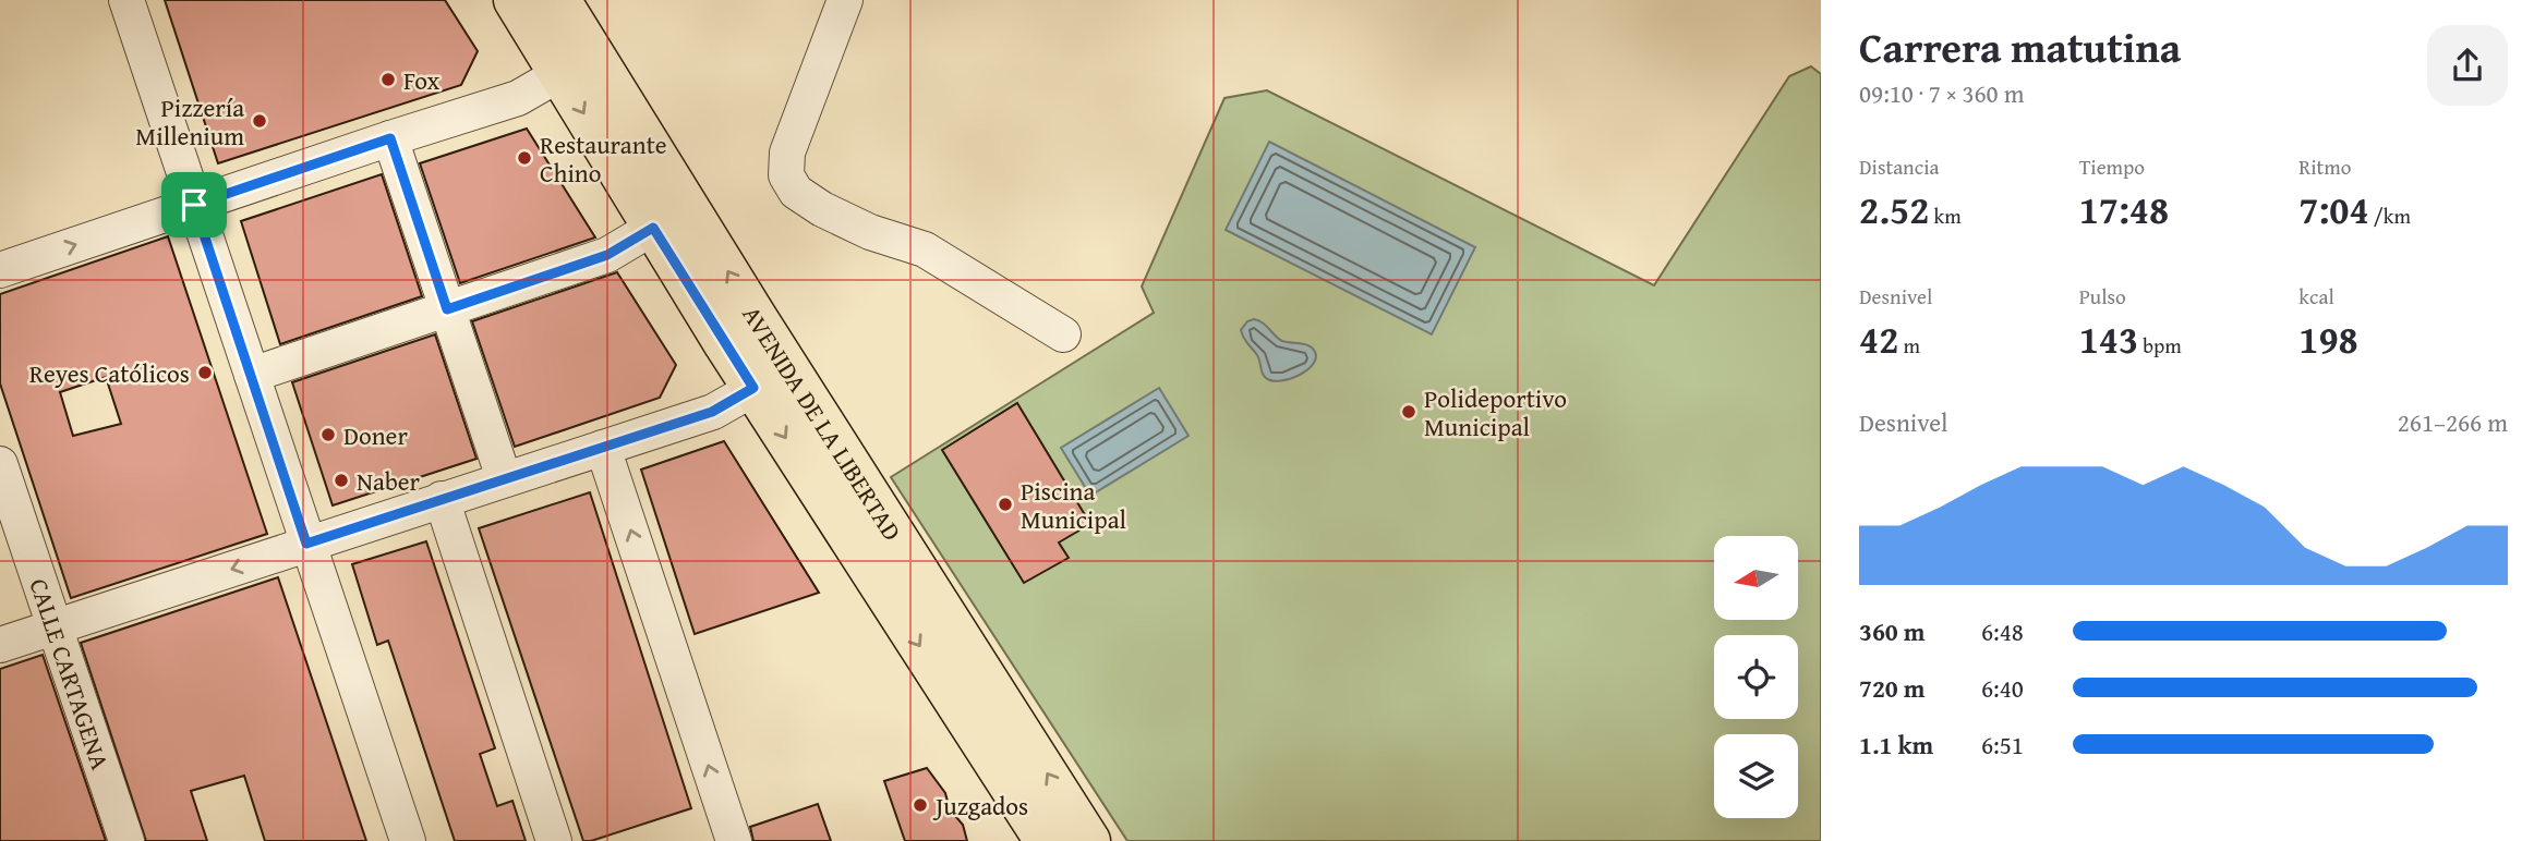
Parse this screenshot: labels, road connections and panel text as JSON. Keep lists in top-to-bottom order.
{
  "streets": {
    "main road": ["AVENIDA DE LA LIBERTAD"],
    "street": ["CALLE CARTAGENA"]
  },
  "places": [
    "Fox",
    "Pizzería Millenium",
    "Restaurante Chino",
    "Reyes Católicos",
    "Polideportivo Municipal",
    "Doner",
    "Naber",
    "Piscina Municipal",
    "Juzgados"
  ],
  "north": "left",
  "page": {
    "heading": ["Carrera matutina", "09:10 · 7 × 360 m"],
    "stats": [
      ["Distancia", "2.52 km"],
      ["Tiempo", "17:48"],
      ["Ritmo", "7:04 /km"],
      ["Desnivel", "42 m"],
      ["Pulso", "143 bpm"],
      ["kcal", "198"]
    ],
    "chart": ["Desnivel", "261–266 m"],
    "list": [
      {
        "name": "360 m",
        "note": "6:48"
      },
      {
        "name": "720 m",
        "note": "6:40"
      },
      {
        "name": "1.1 km",
        "note": "6:51"
      }
    ]
  }
}
